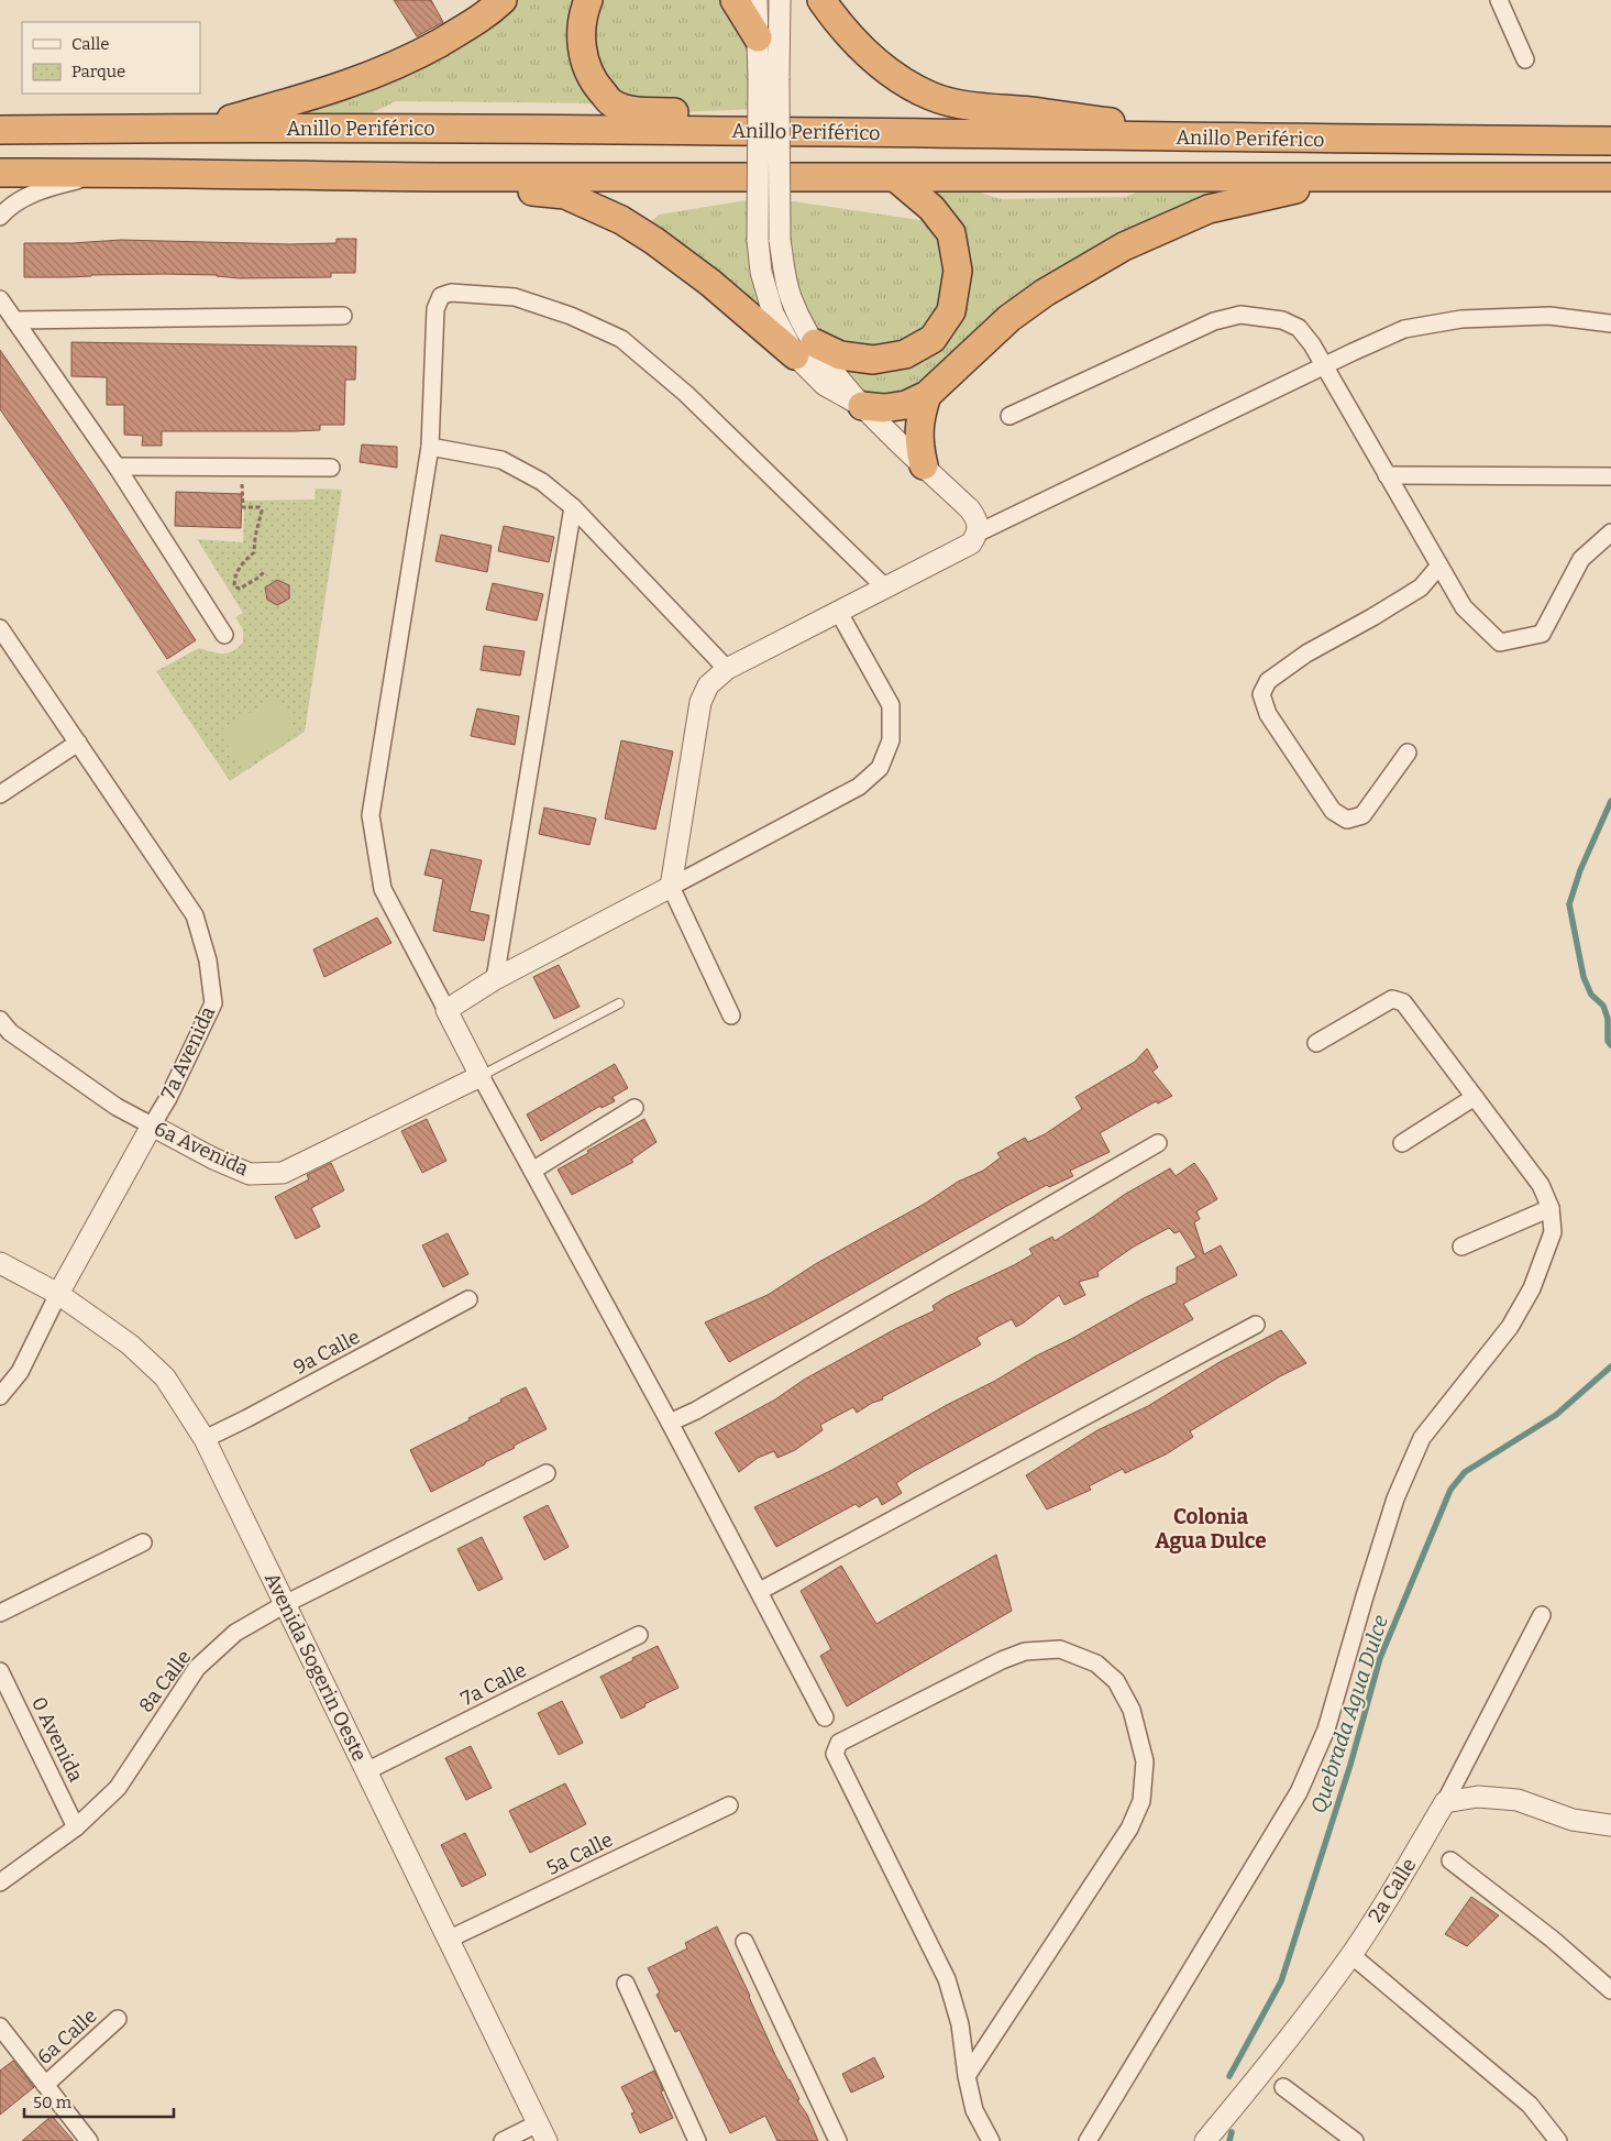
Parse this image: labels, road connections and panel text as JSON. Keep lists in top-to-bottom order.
{
  "streets": {
    "highway": ["Anillo Periférico"],
    "street": [
      "7a Avenida",
      "6a Avenida",
      "9a Calle",
      "Avenida Sogerin Oeste",
      "8a Calle",
      "7a Calle",
      "0 Avenida",
      "5a Calle",
      "2a Calle",
      "6a Calle"
    ]
  },
  "crossings": [
    ["7a Avenida", "6a Avenida"],
    ["7a Avenida", "Avenida Sogerin Oeste"],
    ["9a Calle", "Avenida Sogerin Oeste"],
    ["Avenida Sogerin Oeste", "8a Calle"],
    ["Avenida Sogerin Oeste", "7a Calle"],
    ["Avenida Sogerin Oeste", "5a Calle"],
    ["8a Calle", "0 Avenida"]
  ],
  "districts": ["Colonia Agua Dulce"],
  "water": ["Quebrada Agua Dulce"],
  "legend": ["Calle", "Parque"],
  "scale_bar": "50 m"
}
